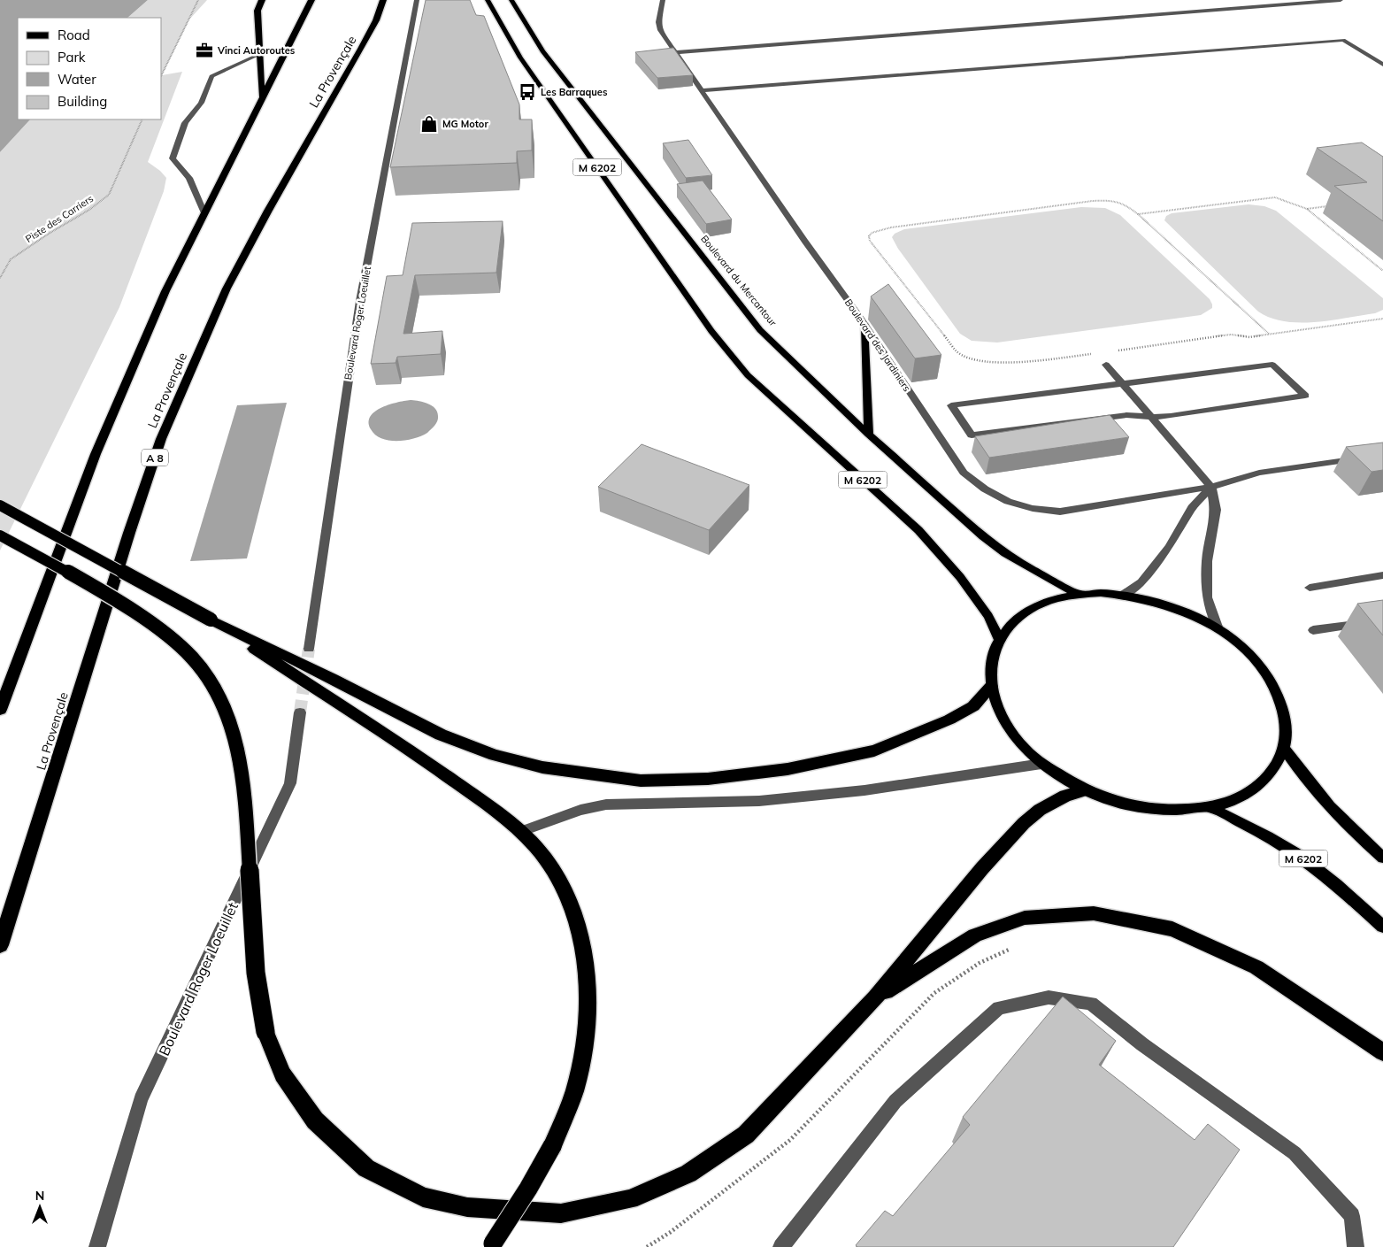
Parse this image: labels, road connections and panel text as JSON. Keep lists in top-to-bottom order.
{
  "streets": {
    "highway": ["La Provençale", "A 8"],
    "main road": ["M 6202", "Boulevard du Mercantour"],
    "street": ["Boulevard Roger Loeuillet", "Boulevard des Jardiniers"],
    "path": ["Piste des Carriers"]
  },
  "places": {
    "office": ["Vinci Autoroutes"],
    "bus stop": ["Les Barraques"],
    "shop": ["MG Motor"]
  },
  "legend": [
    "Road",
    "Park",
    "Water",
    "Building"
  ],
  "north": "top"
}
